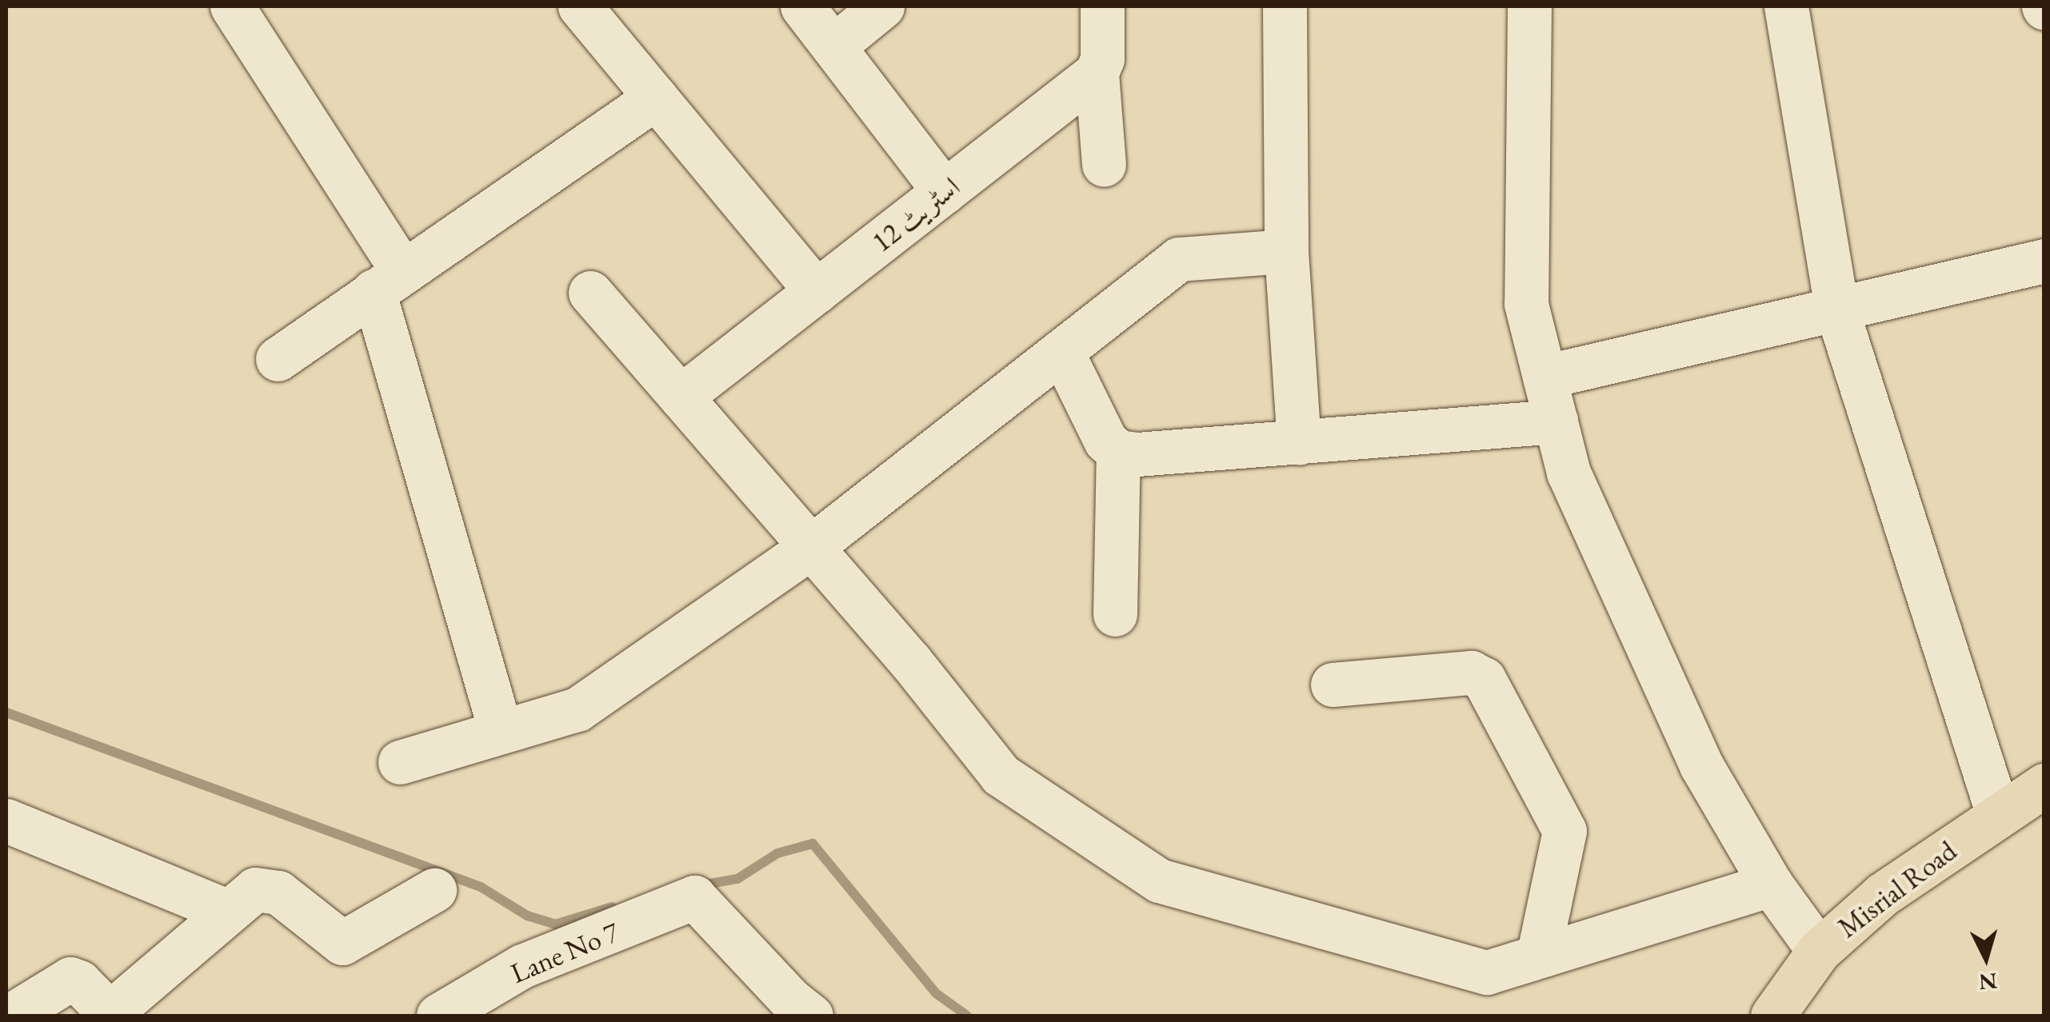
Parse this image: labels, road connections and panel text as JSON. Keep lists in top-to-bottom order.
{
  "streets": {
    "main road": ["Misrial Road"],
    "street": ["اسٹریٹ 12", "Lane No 7"]
  },
  "north": "bottom"
}
